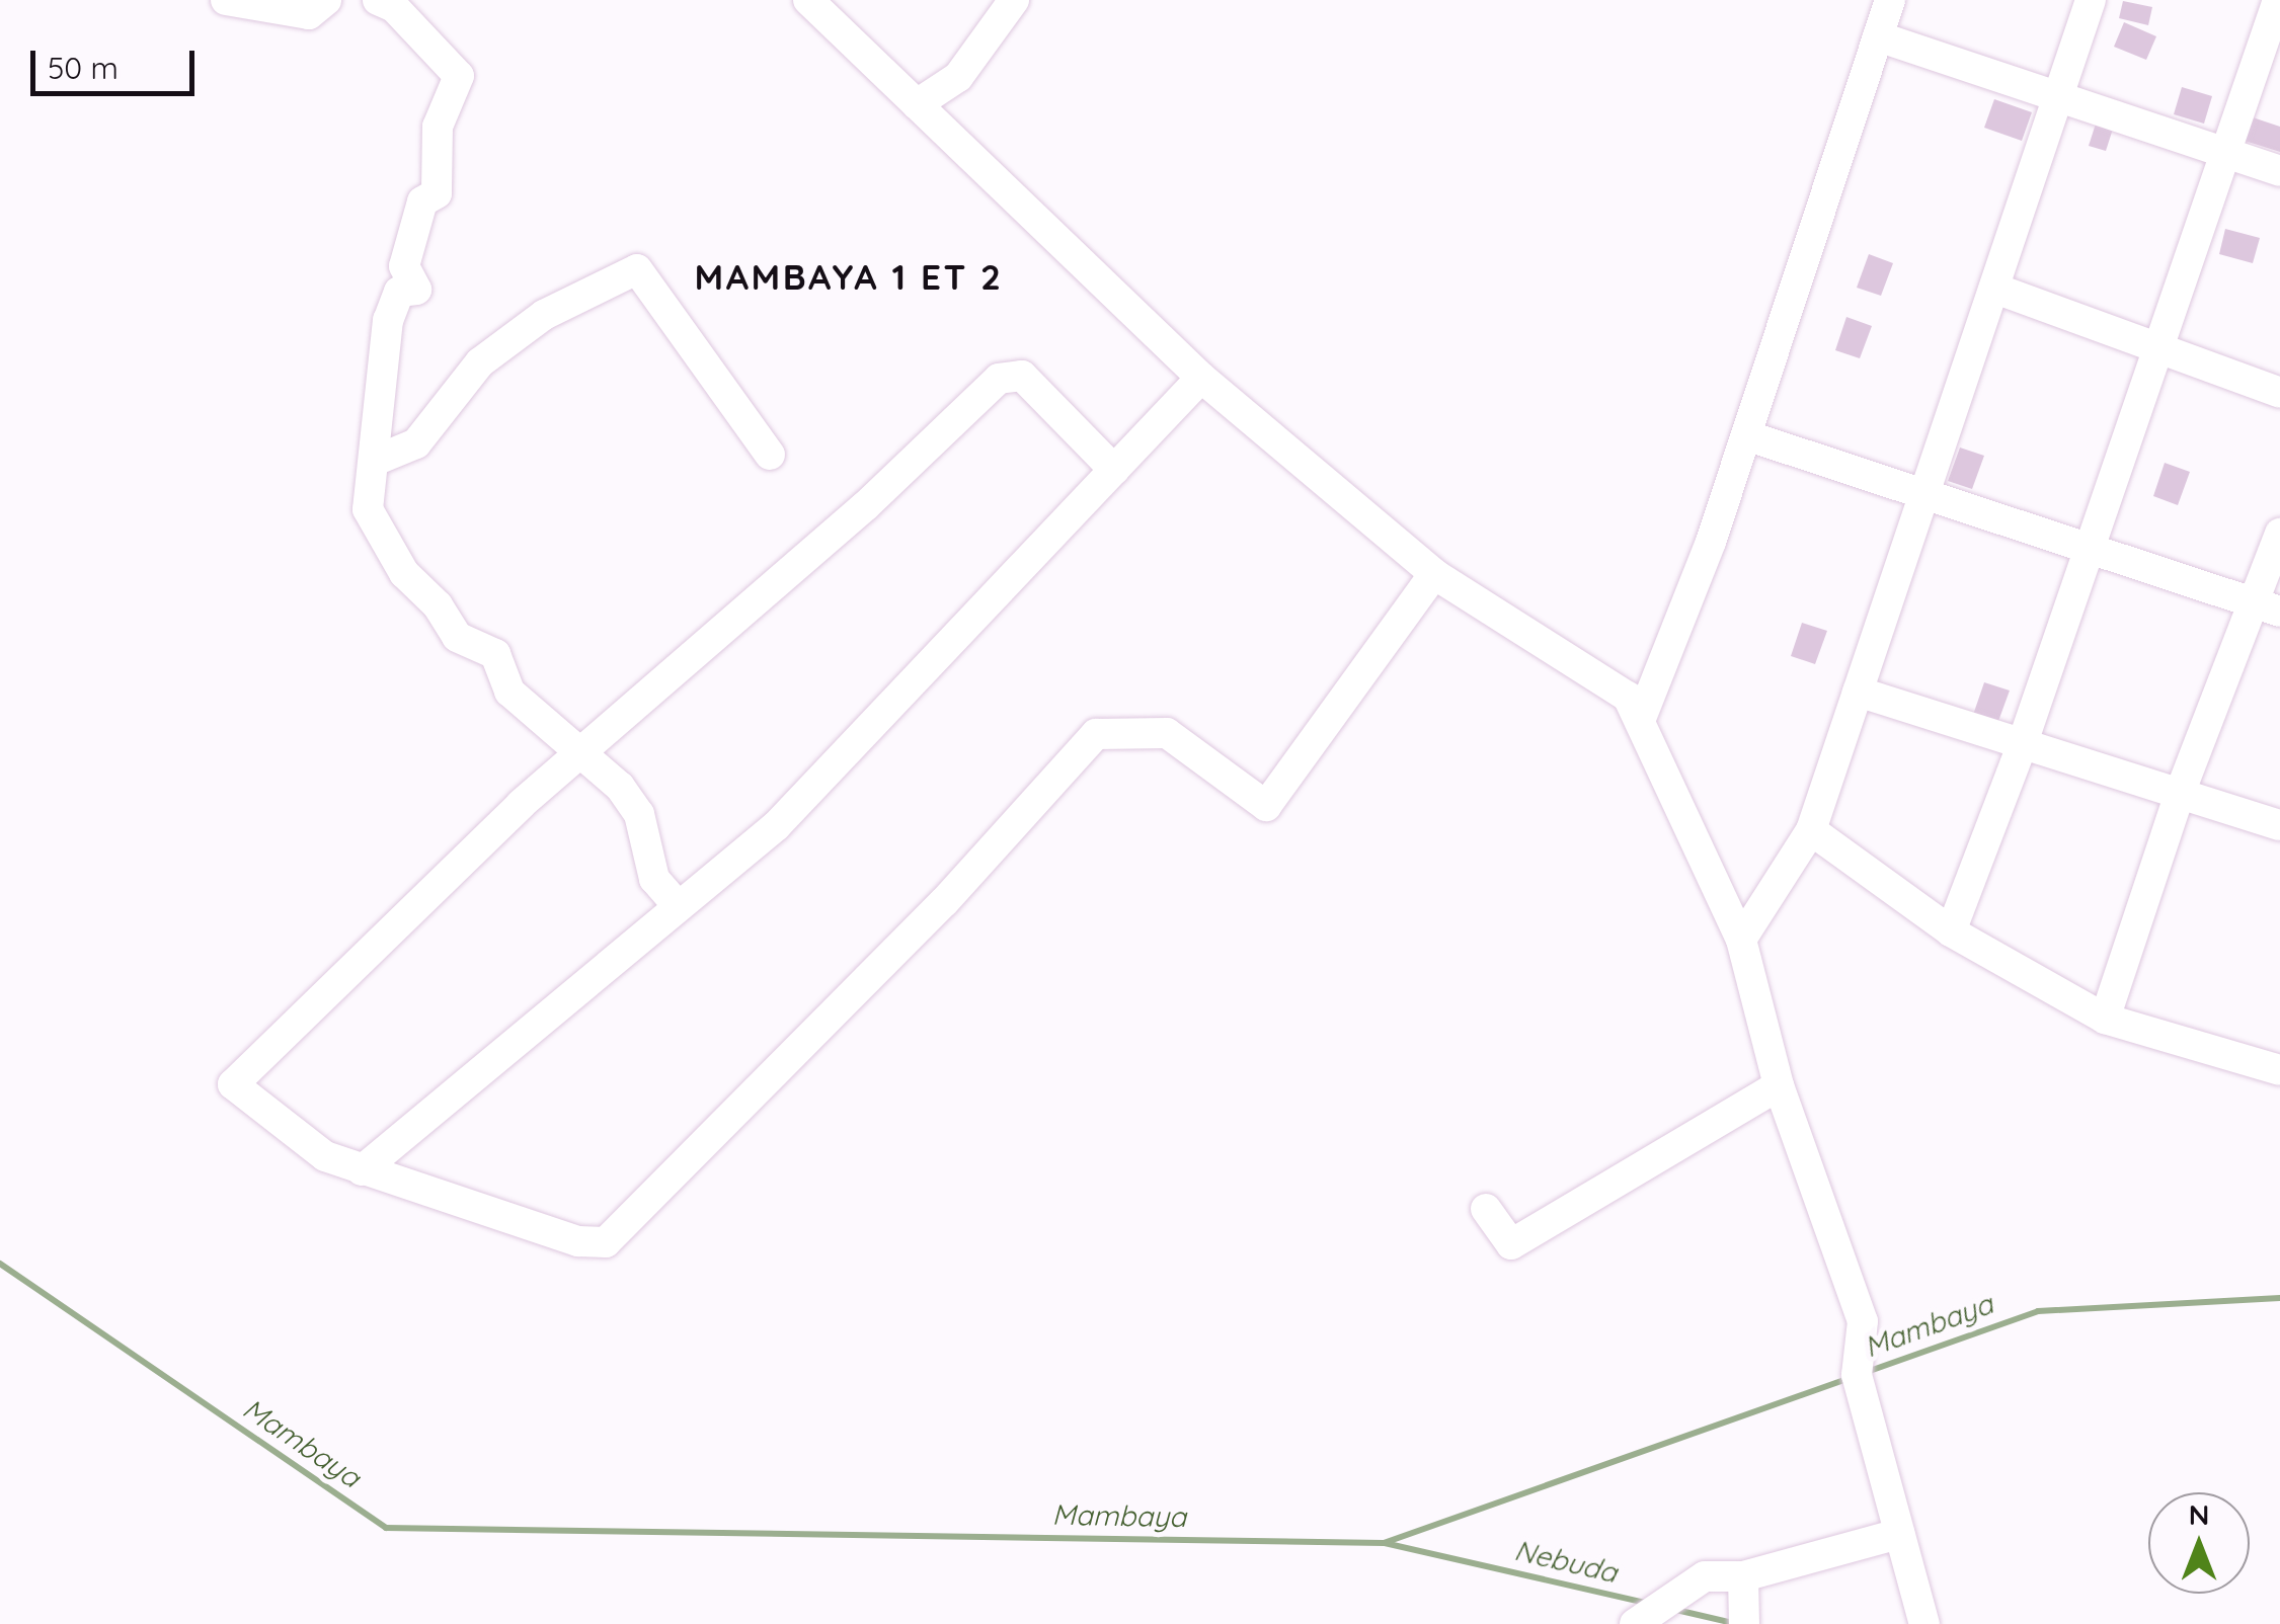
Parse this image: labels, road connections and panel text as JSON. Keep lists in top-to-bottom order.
{
  "districts": ["MAMBAYA 1 ET 2"],
  "water": ["Mambaya", "Nebuda"],
  "scale_bar": "50 m",
  "north": "top"
}
